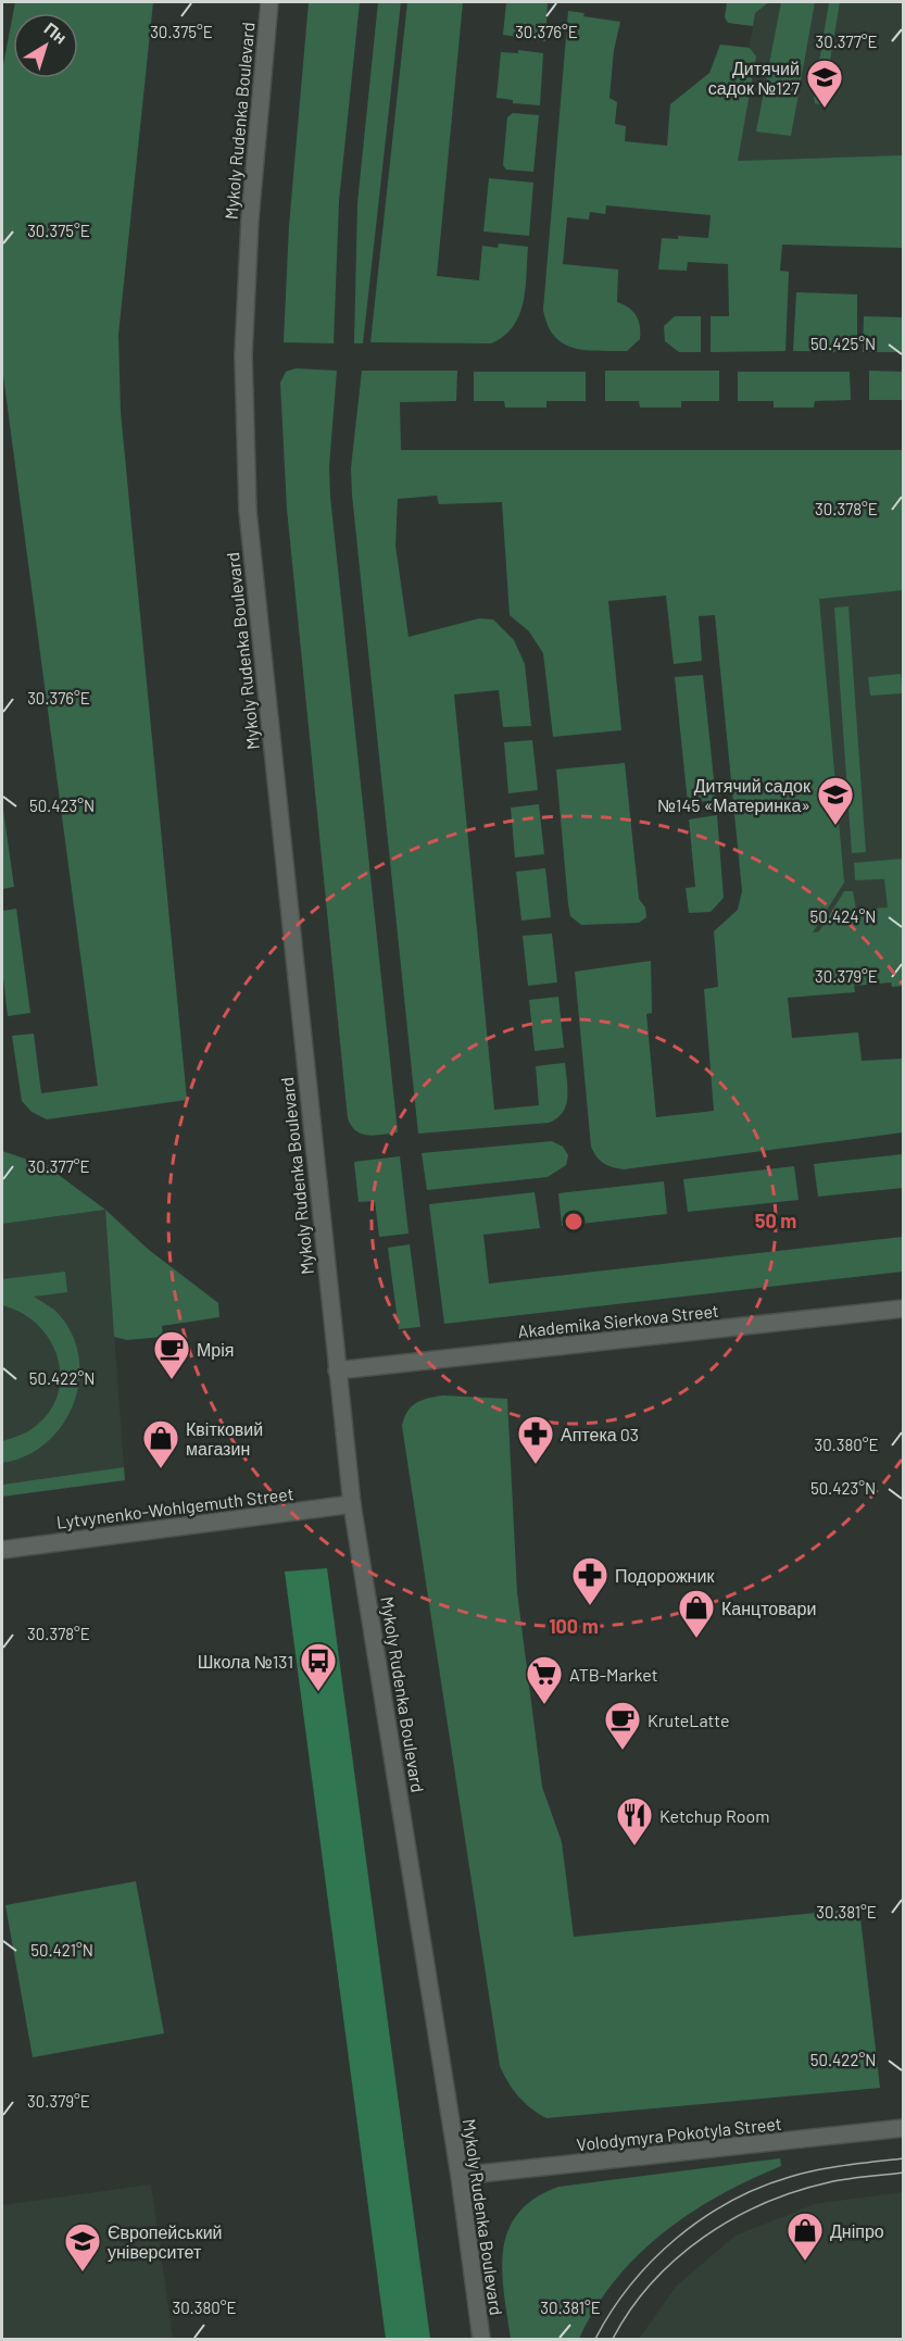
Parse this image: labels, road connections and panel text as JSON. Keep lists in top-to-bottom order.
{
  "streets": {
    "street": [
      "Mykoly Rudenka Boulevard",
      "Akademika Sierkova Street",
      "Lytvynenko-Wohlgemuth Street",
      "Volodymyra Pokotyla Street"
    ]
  },
  "crossings": [
    ["Mykoly Rudenka Boulevard", "Akademika Sierkova Street"],
    ["Mykoly Rudenka Boulevard", "Lytvynenko-Wohlgemuth Street"],
    ["Mykoly Rudenka Boulevard", "Volodymyra Pokotyla Street"]
  ],
  "places": {
    "school or university": ["Дитячий садок №127", "Дитячий садок №145 «Материнка»", "Європейський університет"],
    "cafe": ["Мрія", "KruteLatte"],
    "pharmacy": ["Аптека 03", "Подорожник"],
    "shop": ["Квітковий магазин", "Канцтовари", "Дніпро"],
    "bus stop": ["Школа №131"],
    "supermarket": ["ATB-Market"],
    "restaurant": ["Ketchup Room"]
  },
  "north": "top right",
  "coordinates": [
    "30.375°E",
    "30.376°E",
    "30.377°E",
    "50.425°N",
    "30.378°E",
    "50.423°N",
    "50.424°N",
    "30.379°E",
    "50.422°N",
    "30.380°E",
    "30.381°E",
    "50.421°N"
  ],
  "rings": ["50 m", "100 m"]
}
